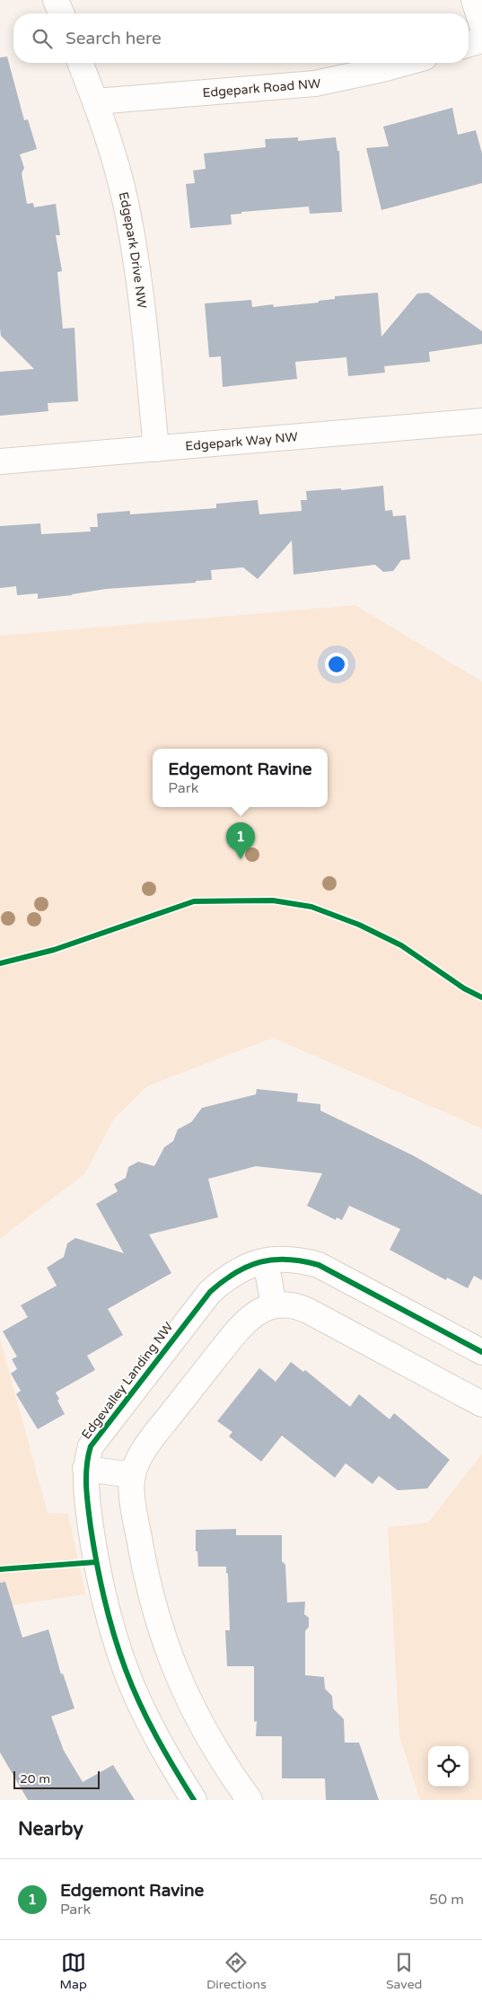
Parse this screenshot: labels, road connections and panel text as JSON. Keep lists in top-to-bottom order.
{
  "streets": {
    "street": [
      "Edgepark Road NW",
      "Edgepark Drive NW",
      "Edgepark Way NW",
      "Edgevalley Landing NW"
    ]
  },
  "crossings": [
    ["Edgepark Road NW", "Edgepark Drive NW"],
    ["Edgepark Drive NW", "Edgepark Way NW"]
  ],
  "scale_bar": "20 m",
  "page": {
    "search": "Search here",
    "popup": ["Edgemont Ravine", "Park"],
    "pins": "1",
    "scale": "20 m",
    "heading": "Nearby",
    "list": [
      {
        "mark": "1",
        "name": "Edgemont Ravine",
        "note": "Park",
        "value": "50 m"
      }
    ],
    "nav": ["Map", "Directions", "Saved"]
  }
}
